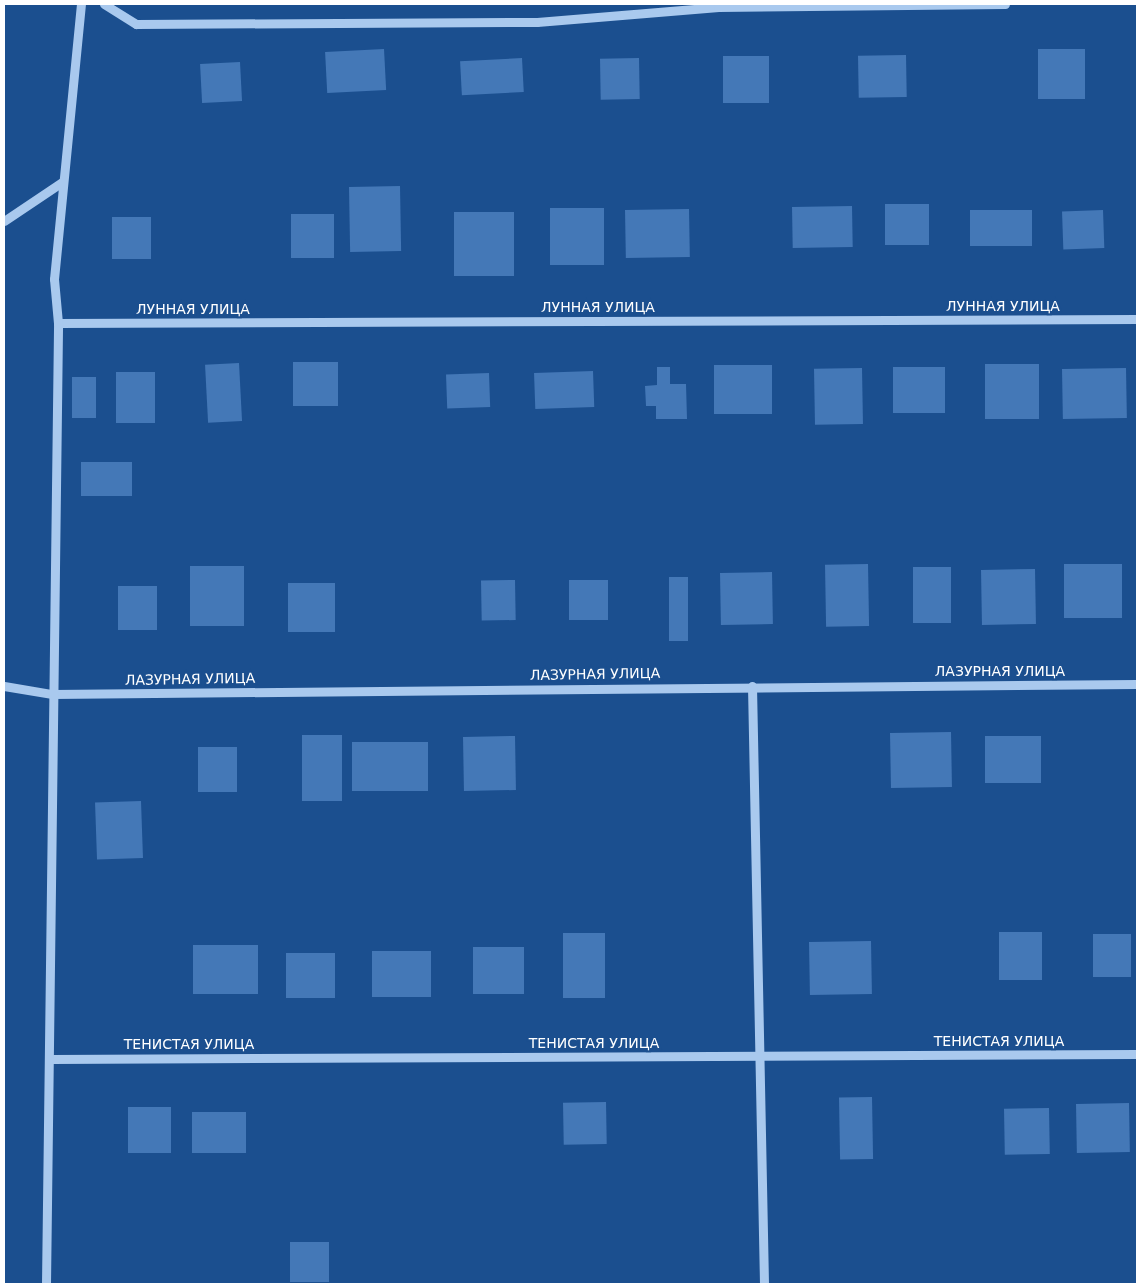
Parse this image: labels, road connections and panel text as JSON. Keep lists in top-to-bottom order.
{
  "streets": {
    "street": ["ЛУННАЯ УЛИЦА", "ЛАЗУРНАЯ УЛИЦА", "ТЕНИСТАЯ УЛИЦА"]
  }
}
